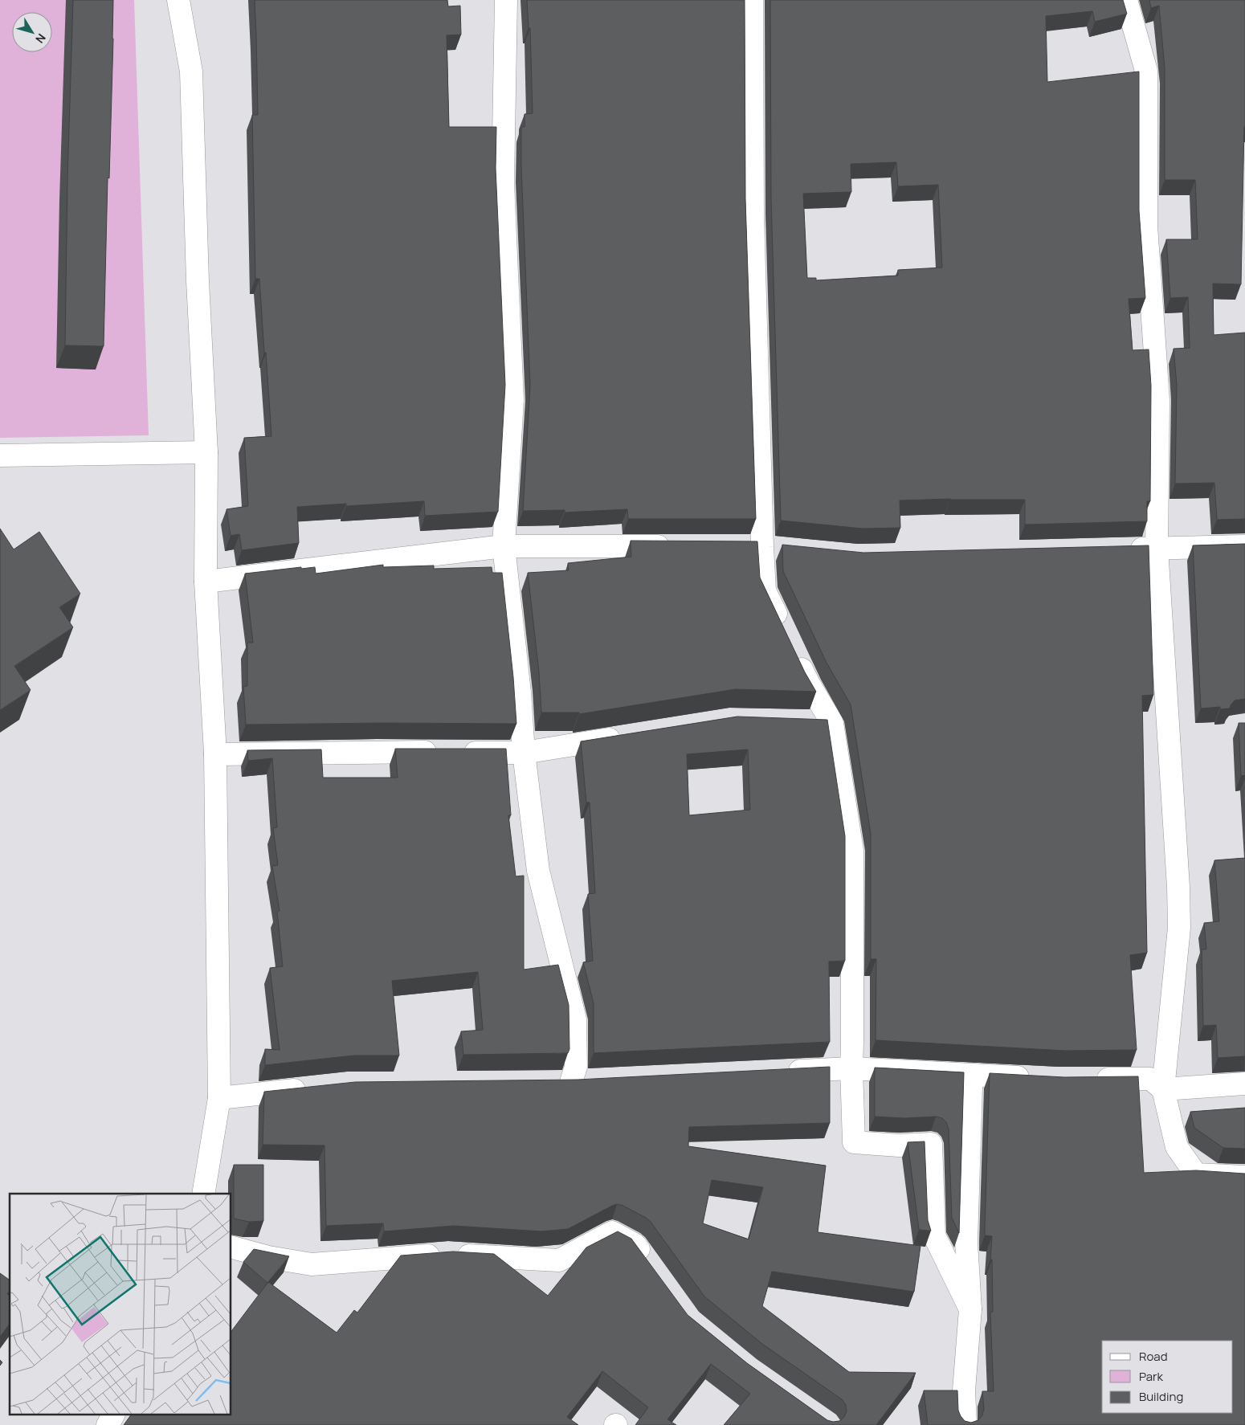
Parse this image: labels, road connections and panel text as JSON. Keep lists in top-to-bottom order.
{
  "legend": ["Road", "Park", "Building"],
  "north": "bottom right"
}
